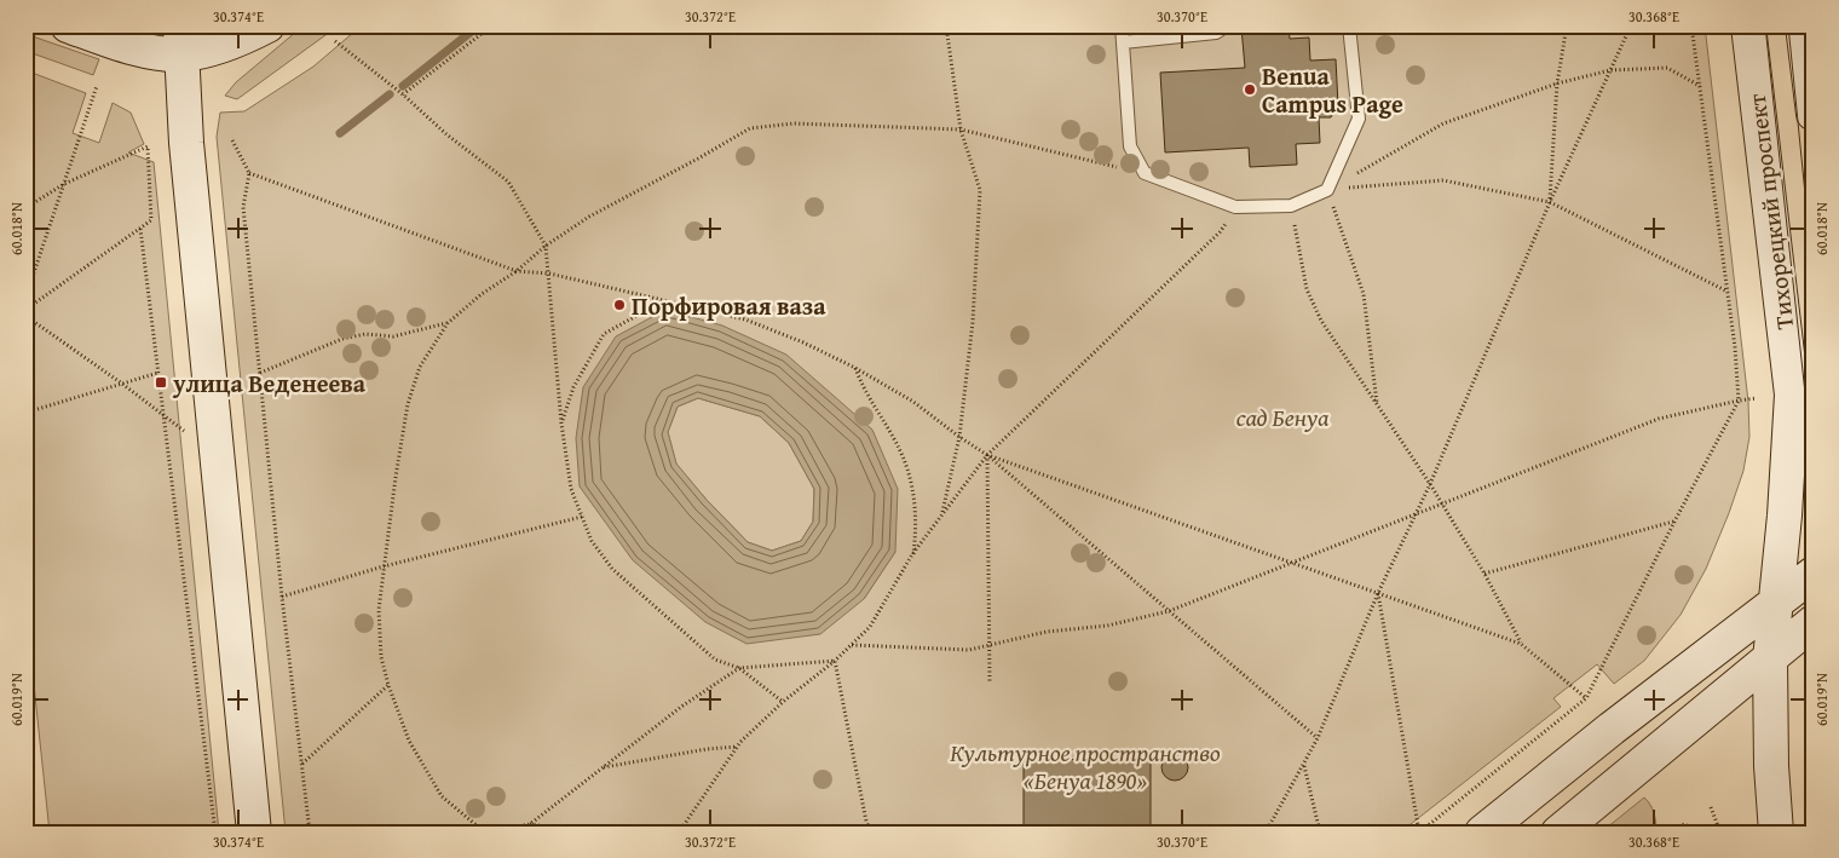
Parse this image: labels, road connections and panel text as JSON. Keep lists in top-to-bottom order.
{
  "streets": {
    "main road": ["Тихорецкий проспект"]
  },
  "parks": ["сад Бенуа", "Культурное пространство «Бенуа 1890»"],
  "places": {
    "other": ["Benua Campus Page", "Порфировая ваза"],
    "transit": ["улица Веденеева"]
  },
  "coordinates": [
    "30.374°E",
    "30.372°E",
    "30.370°E",
    "30.368°E",
    "60.018°N",
    "60.019°N"
  ]
}
